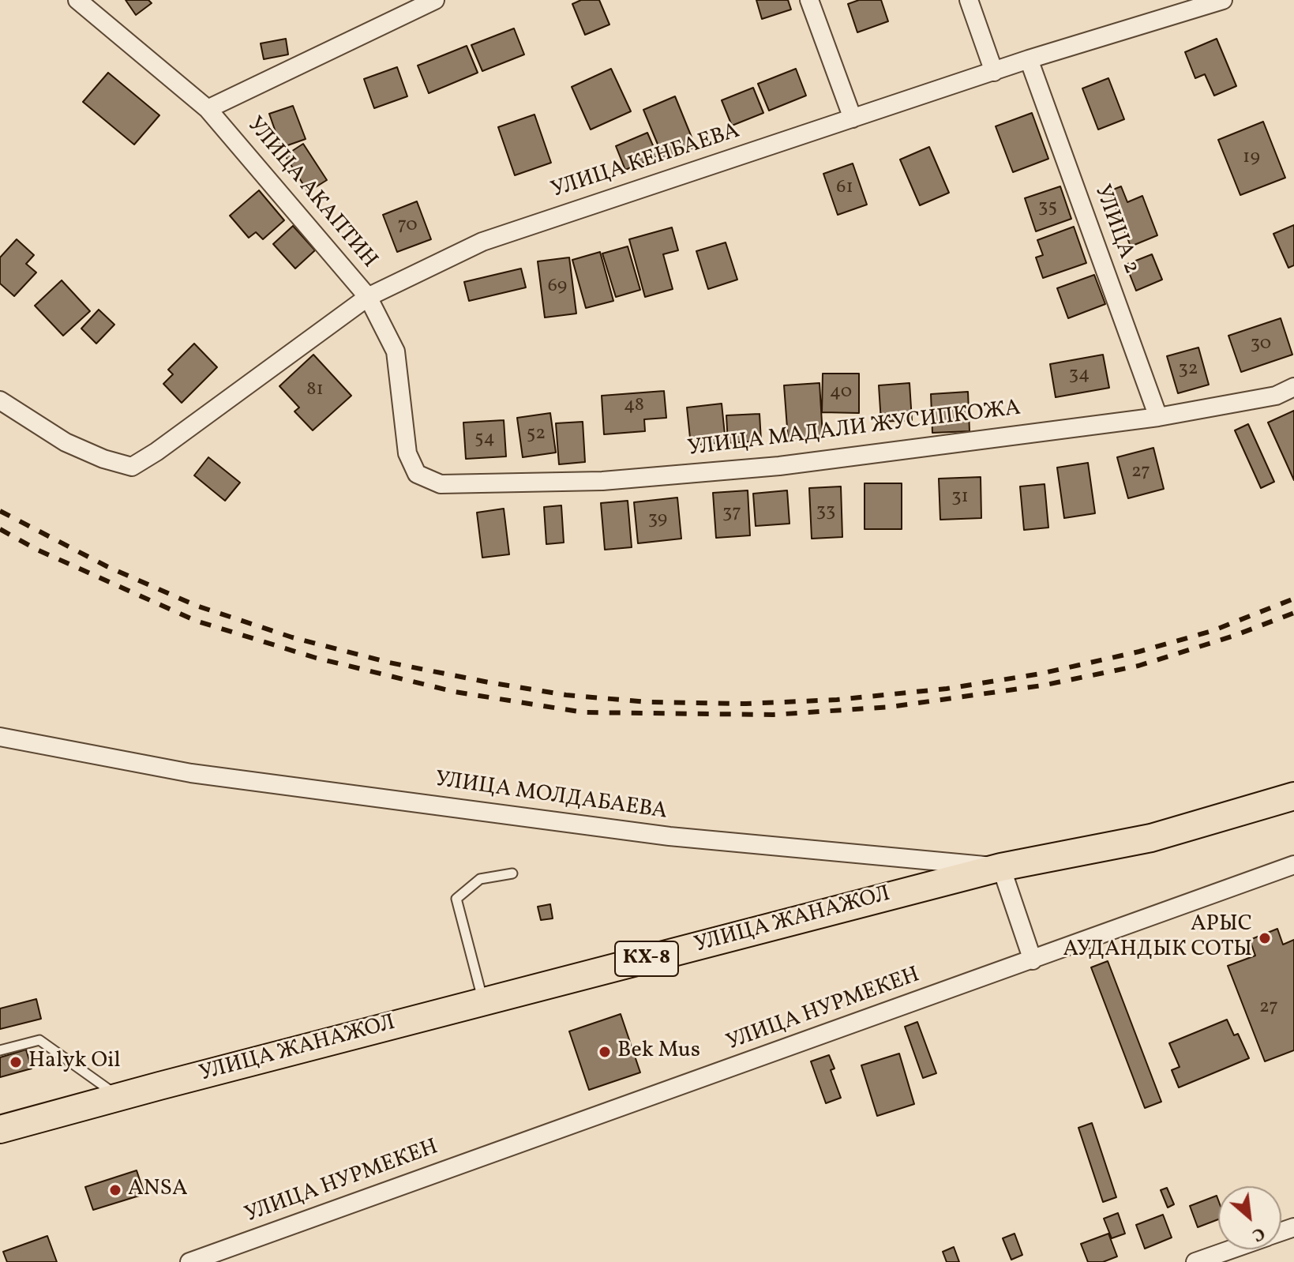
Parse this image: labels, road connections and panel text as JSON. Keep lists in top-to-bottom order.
{
  "streets": {
    "main road": ["УЛИЦА ЖАНАЖОЛ", "КХ-8"],
    "street": [
      "УЛИЦА КЕНБАЕВА",
      "УЛИЦА АКАПТИН",
      "УЛИЦА 2",
      "УЛИЦА МАДАЛИ ЖУСИПКОЖА",
      "УЛИЦА МОЛДАБАЕВА",
      "УЛИЦА НУРМЕКЕН"
    ]
  },
  "crossings": [
    ["УЛИЦА КЕНБАЕВА", "УЛИЦА АКАПТИН"],
    ["УЛИЦА КЕНБАЕВА", "УЛИЦА 2"],
    ["УЛИЦА АКАПТИН", "УЛИЦА МАДАЛИ ЖУСИПКОЖА"],
    ["УЛИЦА 2", "УЛИЦА МАДАЛИ ЖУСИПКОЖА"],
    ["УЛИЦА МОЛДАБАЕВА", "УЛИЦА ЖАНАЖОЛ"]
  ],
  "places": [
    "АРЫС АУДАНДЫК СОТЫ",
    "Bek Mus",
    "Halyk Oil",
    "ANSA"
  ],
  "house_numbers": [
    "19",
    "61",
    "35",
    "70",
    "69",
    "30",
    "32",
    "34",
    "81",
    "40",
    "48",
    "52",
    "54",
    "27",
    "31",
    "33",
    "37",
    "39",
    "27"
  ],
  "north": "bottom right"
}
